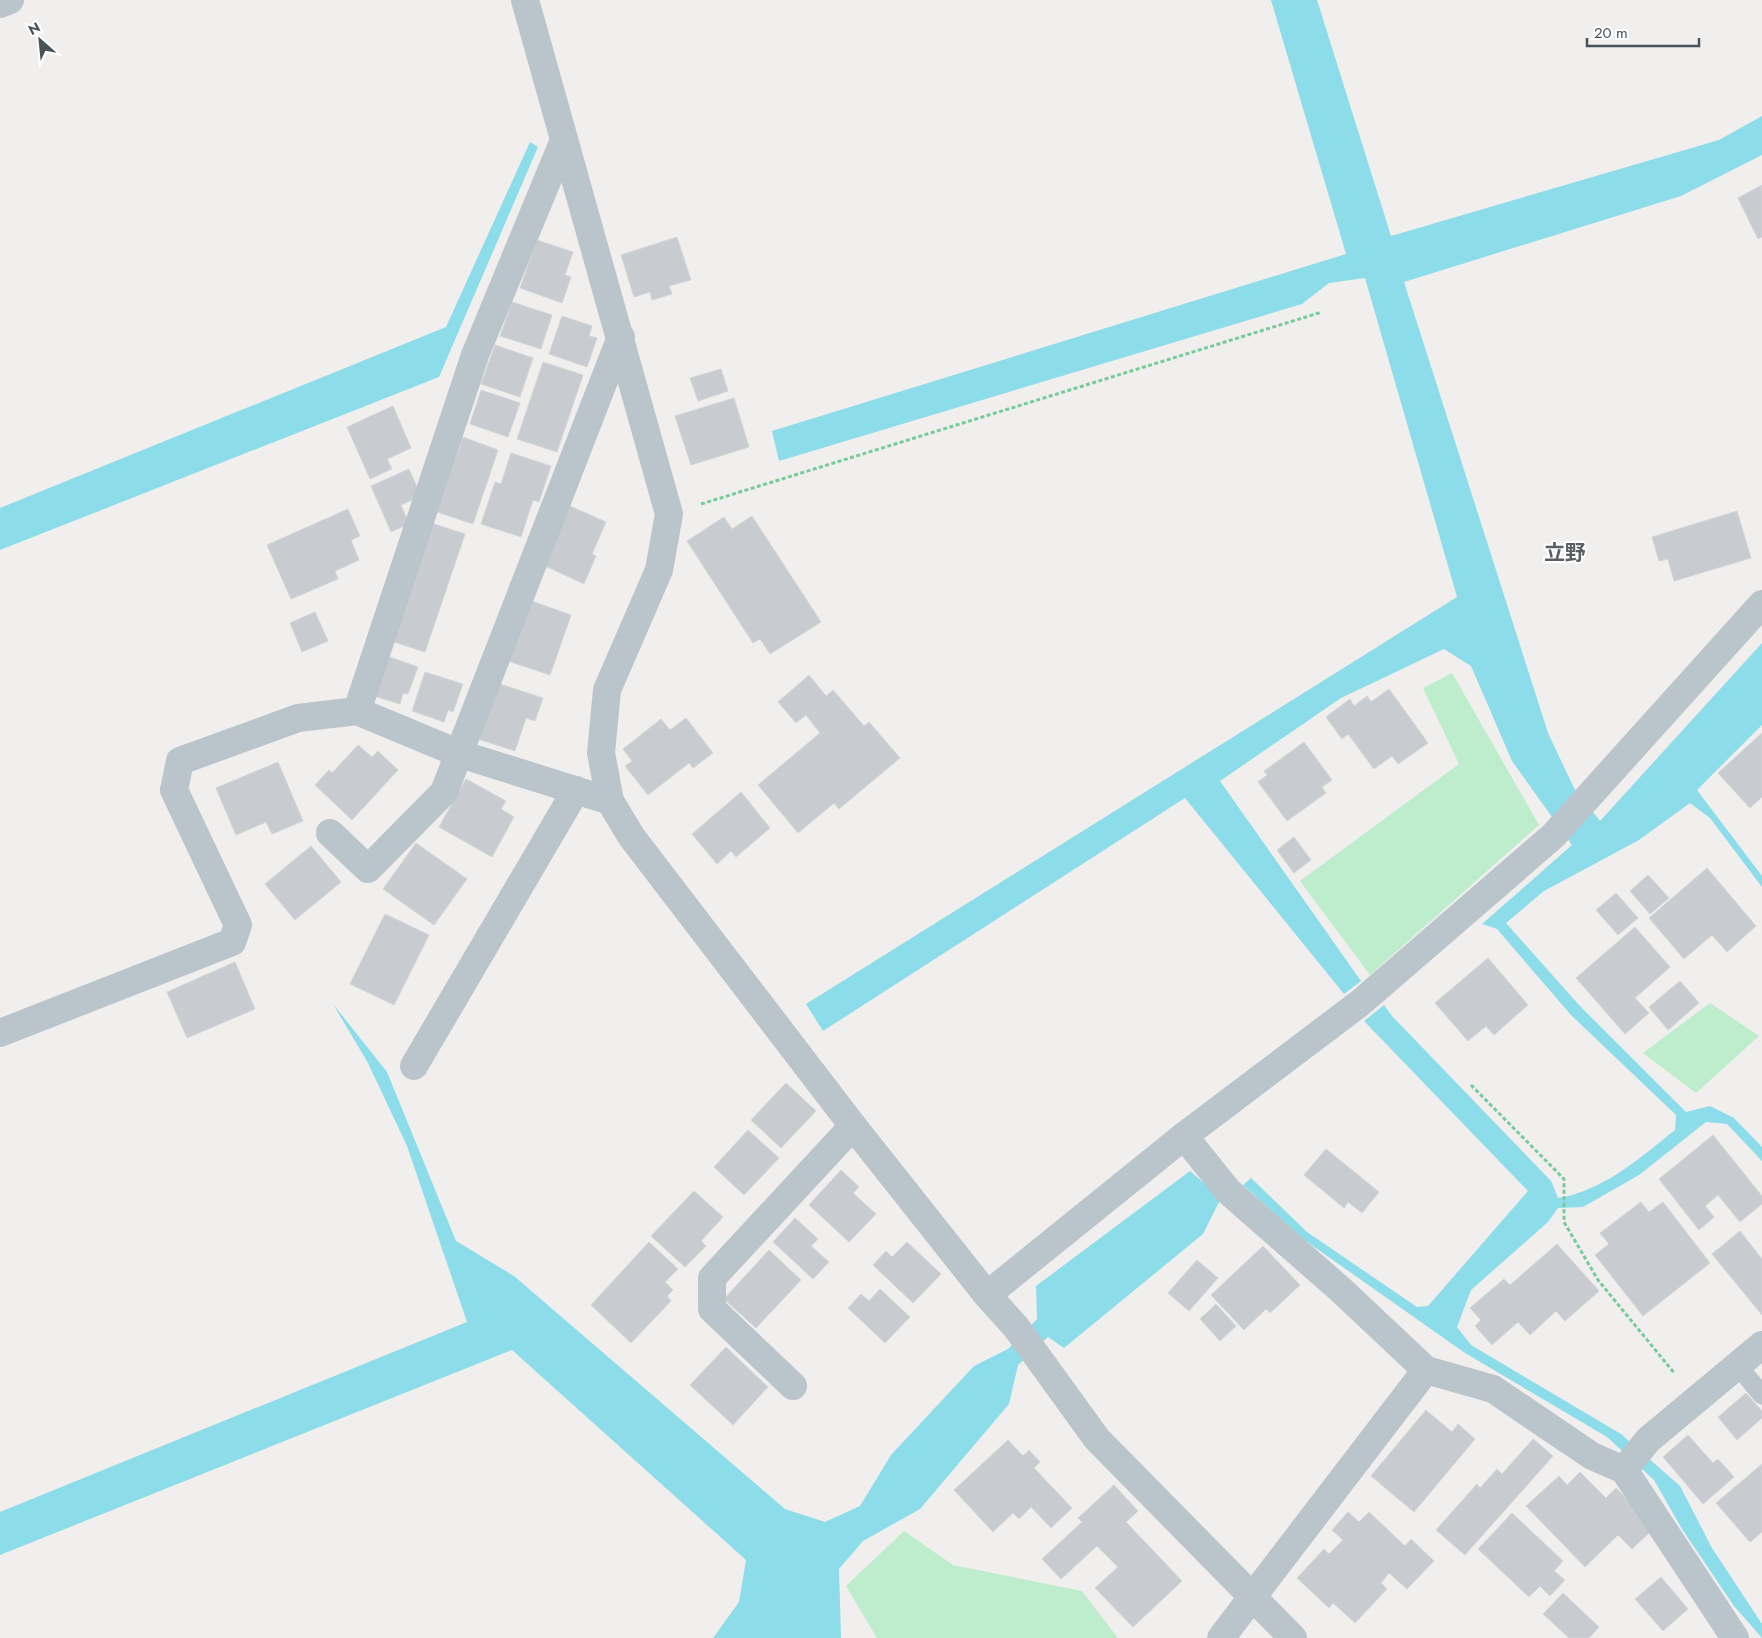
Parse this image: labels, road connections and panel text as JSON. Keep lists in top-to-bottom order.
{
  "districts": ["立野"],
  "scale_bar": "20 m",
  "north": "top left"
}
